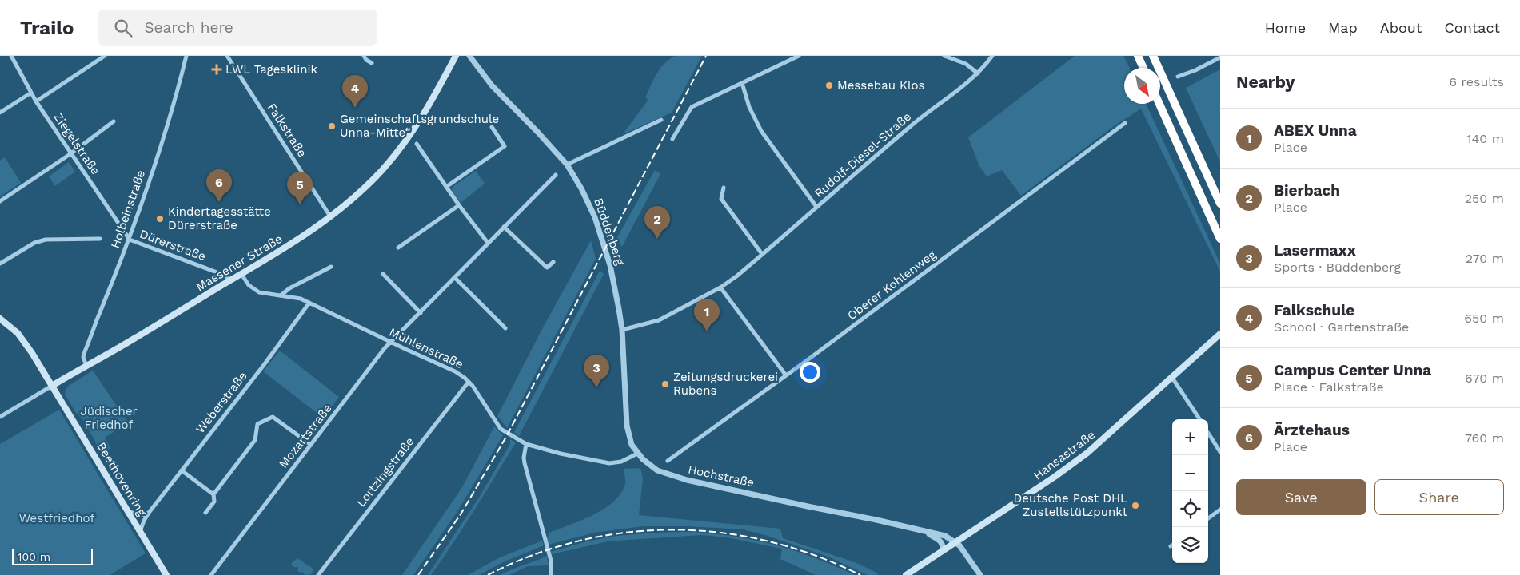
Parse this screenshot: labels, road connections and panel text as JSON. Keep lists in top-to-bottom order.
{
  "streets": {
    "main road": ["Massener Straße", "Hansastraße", "Beethovenring"],
    "street": [
      "Falkstraße",
      "Ziegelstraße",
      "Rudolf-Diesel-Straße",
      "Holbeinstraße",
      "Büddenberg",
      "Dürerstraße",
      "Oberer Kohlenweg",
      "Mühlenstraße",
      "Weberstraße",
      "Mozartstraße",
      "Lortzingstraße",
      "Hochstraße"
    ]
  },
  "crossings": [
    ["Falkstraße", "Massener Straße"],
    ["Ziegelstraße", "Holbeinstraße"],
    ["Ziegelstraße", "Dürerstraße"],
    ["Rudolf-Diesel-Straße", "Büddenberg"],
    ["Holbeinstraße", "Dürerstraße"],
    ["Holbeinstraße", "Massener Straße"],
    ["Büddenberg", "Hochstraße"],
    ["Dürerstraße", "Massener Straße"],
    ["Massener Straße", "Mühlenstraße"],
    ["Massener Straße", "Beethovenring"],
    ["Mühlenstraße", "Weberstraße"],
    ["Mühlenstraße", "Mozartstraße"],
    ["Mühlenstraße", "Lortzingstraße"],
    ["Weberstraße", "Beethovenring"],
    ["Hansastraße", "Hochstraße"]
  ],
  "parks": ["Jüdischer Friedhof", "Westfriedhof"],
  "places": {
    "health": ["LWL Tagesklinik"],
    "other": [
      "Messebau Klos",
      "Gemeinschaftsgrundschule Unna-Mitte“",
      "Kindertagesstätte Dürerstraße",
      "Zeitungsdruckerei Rubens",
      "Deutsche Post DHL Zustellstützpunkt"
    ]
  },
  "scale_bar": "100 m",
  "north": "bottom right",
  "page": {
    "header": "Trailo",
    "search": "Search here",
    "nav": [
      "Home",
      "Map",
      "About",
      "Contact"
    ],
    "heading": ["Nearby", "6 results"],
    "pins": [
      "4",
      "6",
      "5",
      "2",
      "1",
      "3"
    ],
    "list": [
      {
        "mark": "1",
        "name": "ABEX Unna",
        "note": "Place",
        "value": "140 m"
      },
      {
        "mark": "2",
        "name": "Bierbach",
        "note": "Place",
        "value": "250 m"
      },
      {
        "mark": "3",
        "name": "Lasermaxx",
        "note": "Sports · Büddenberg",
        "value": "270 m"
      },
      {
        "mark": "4",
        "name": "Falkschule",
        "note": "School · Gartenstraße",
        "value": "650 m"
      },
      {
        "mark": "5",
        "name": "Campus Center Unna",
        "note": "Place · Falkstraße",
        "value": "670 m"
      },
      {
        "mark": "6",
        "name": "Ärztehaus",
        "note": "Place",
        "value": "760 m"
      }
    ],
    "map_buttons": ["+", "−"],
    "buttons": ["Save", "Share"],
    "scale": "100 m"
  }
}
